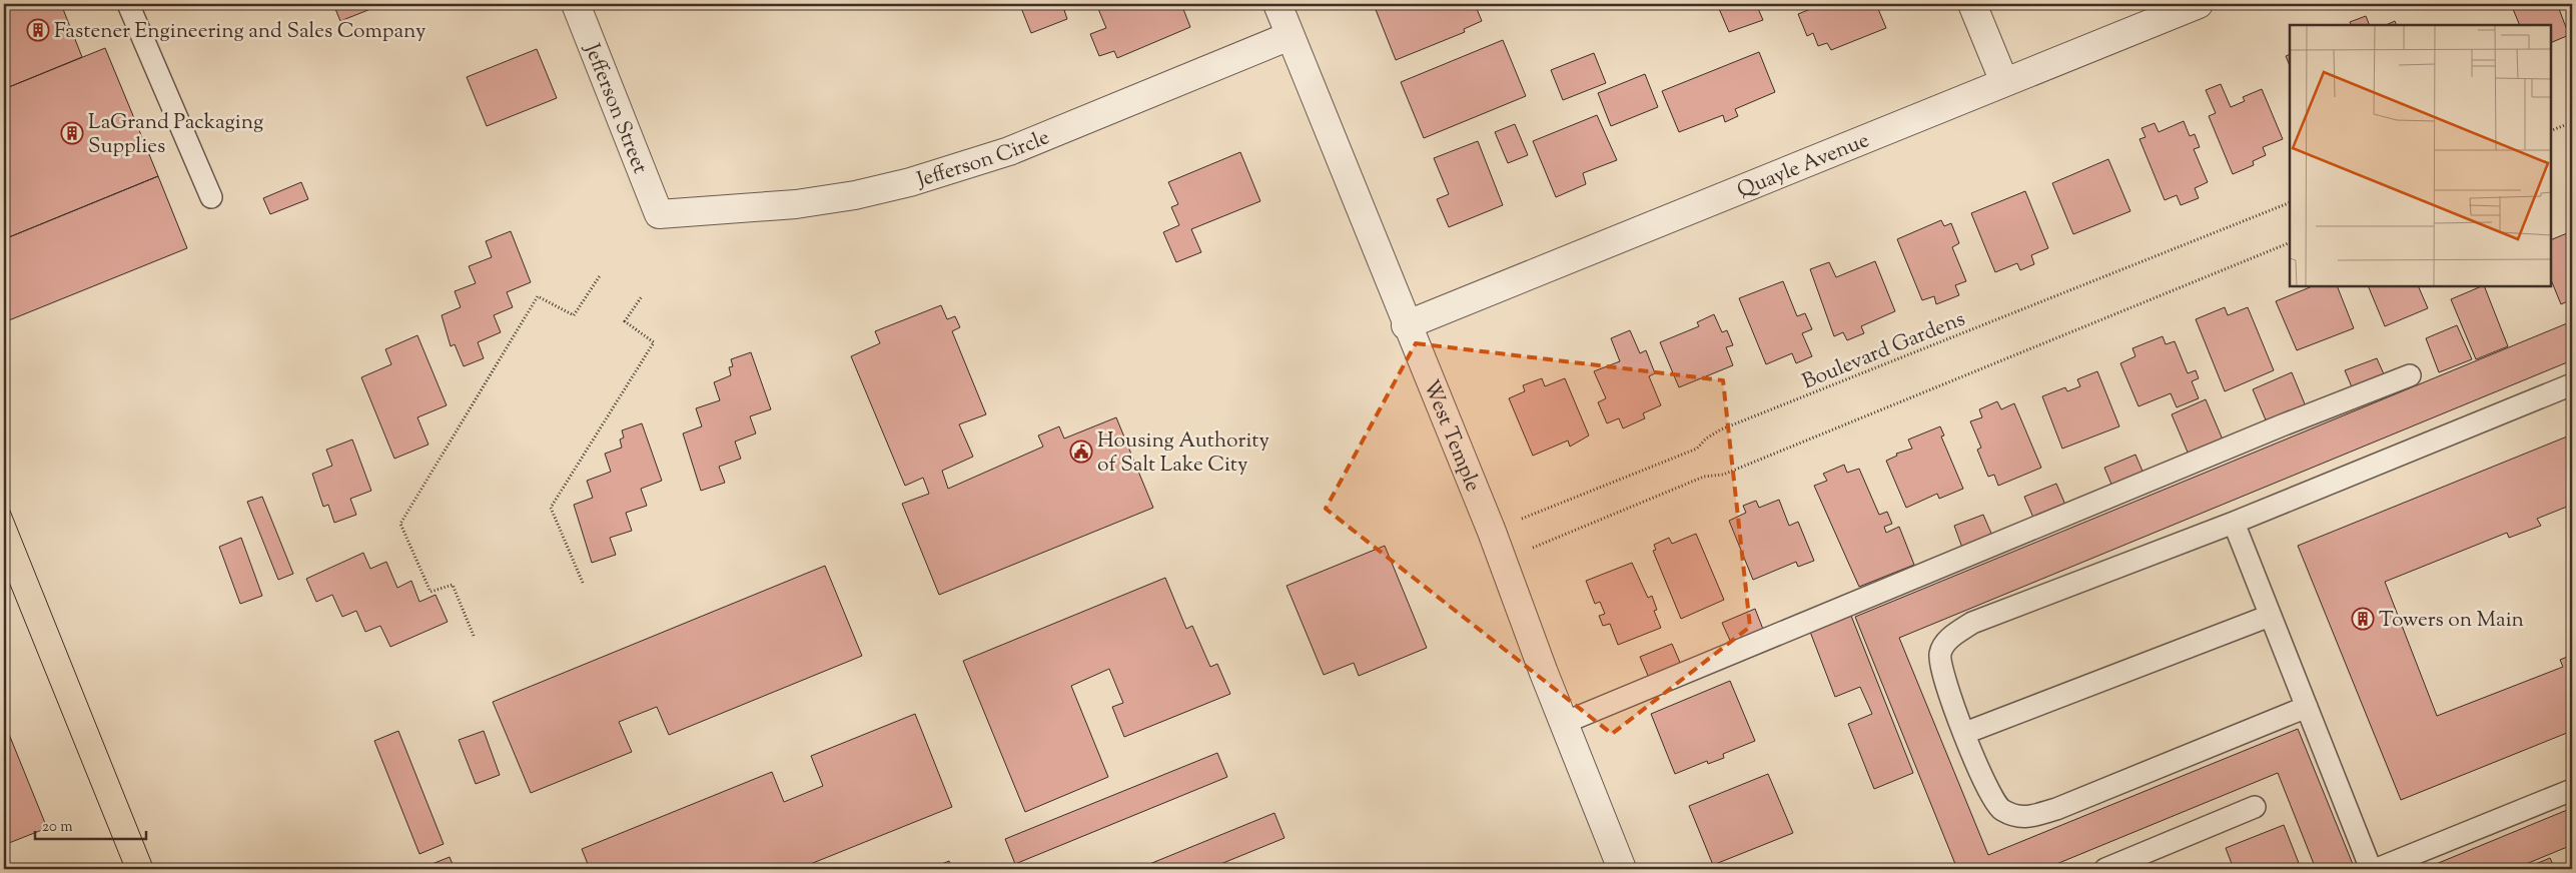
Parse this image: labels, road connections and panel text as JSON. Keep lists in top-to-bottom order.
{
  "streets": {
    "street": [
      "Jefferson Street",
      "Jefferson Circle",
      "Quayle Avenue",
      "West Temple"
    ],
    "path": ["Boulevard Gardens"]
  },
  "crossings": [
    ["Jefferson Street", "Jefferson Circle"],
    ["Jefferson Circle", "West Temple"],
    ["Quayle Avenue", "West Temple"],
    ["Boulevard Gardens", "West Temple"]
  ],
  "places": {
    "building": ["Fastener Engineering and Sales Company", "LaGrand Packaging Supplies", "Towers on Main"],
    "public building": ["Housing Authority of Salt Lake City"]
  },
  "scale_bar": "20 m"
}
